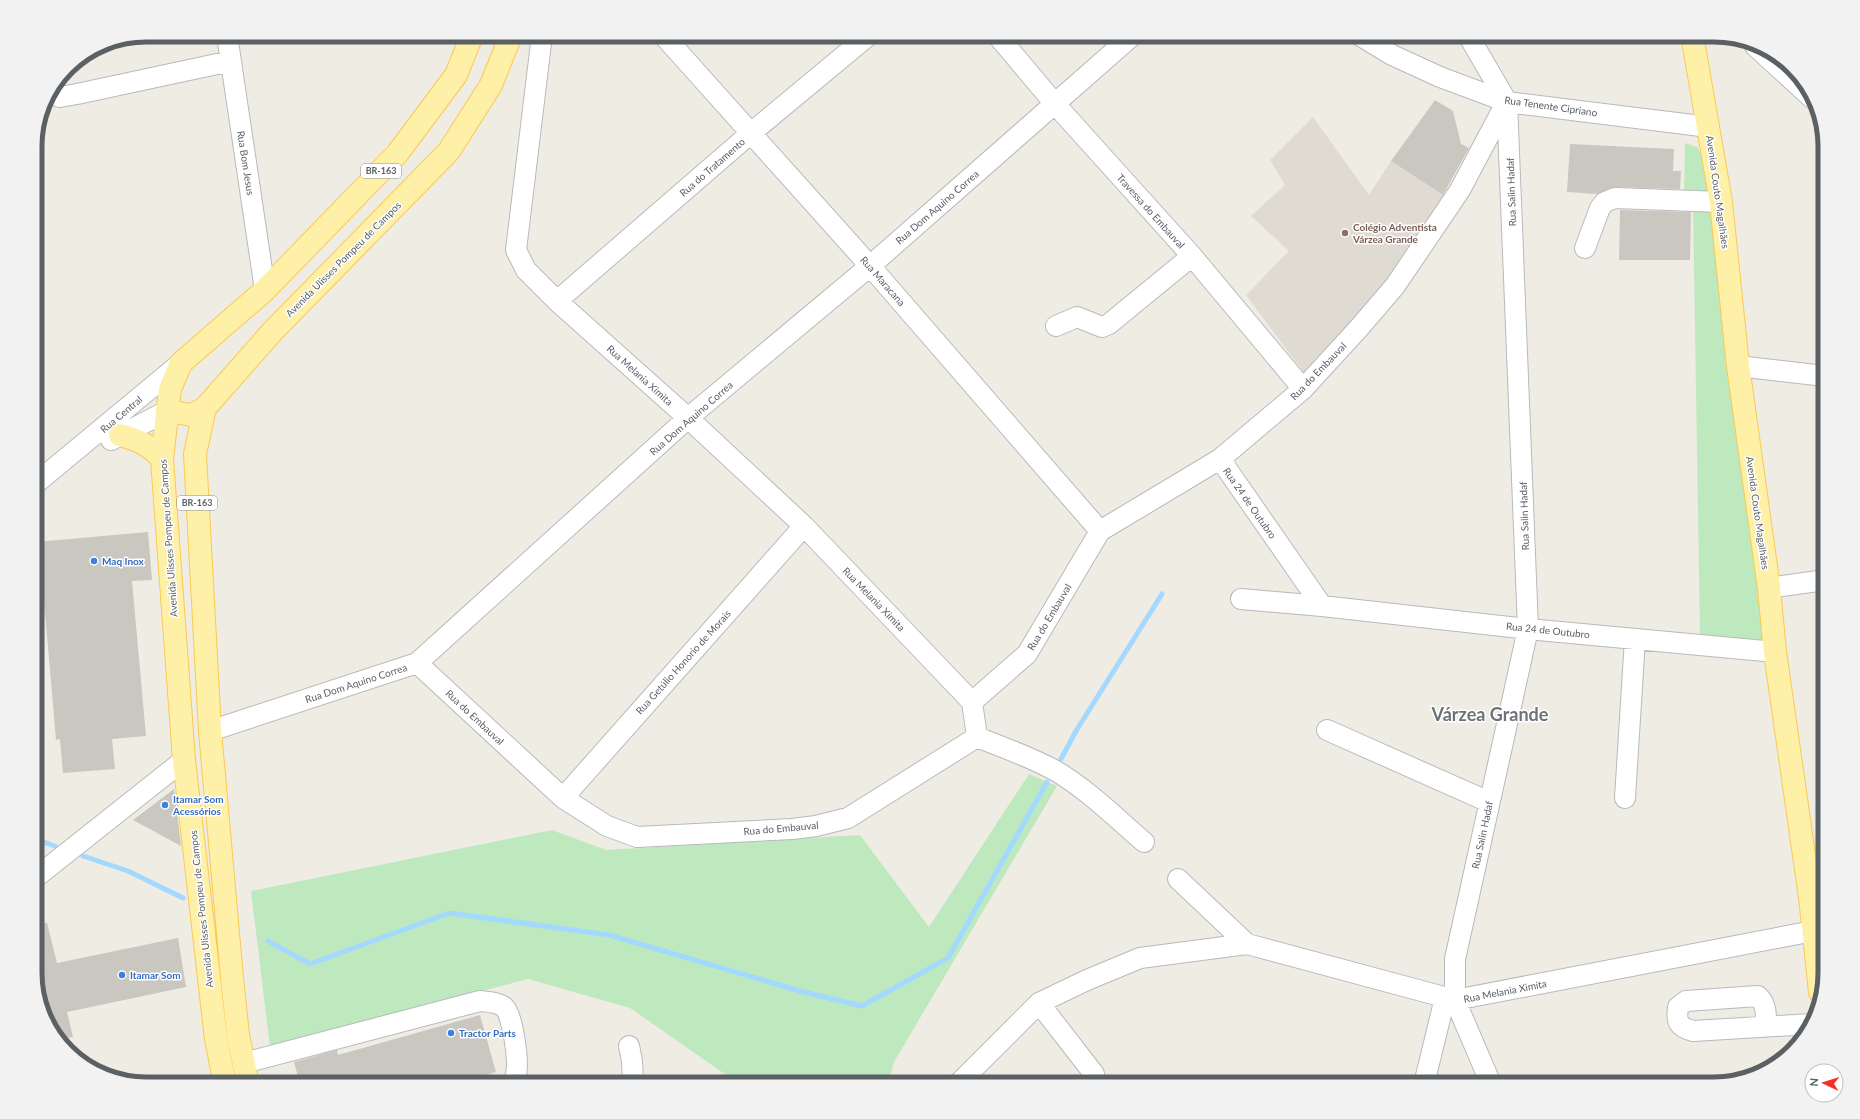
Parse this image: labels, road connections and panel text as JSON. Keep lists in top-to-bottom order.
{
  "streets": {
    "main road": ["BR-163", "Avenida Couto Magalhães", "Avenida Ulisses Pompeu de Campos"],
    "street": [
      "Rua Tenente Cipriano",
      "Rua Bom Jesus",
      "Rua do Tratamento",
      "Rua Salin Hadaf",
      "Rua Dom Aquino Correa",
      "Travessa do Embauval",
      "Rua Maracana",
      "Rua do Embauval",
      "Rua Melania Ximita",
      "Rua Central",
      "Rua 24 de Outubro",
      "Rua Getúlio Honorio de Morais"
    ]
  },
  "crossings": [
    ["Rua Tenente Cipriano", "Rua Salin Hadaf"],
    ["Rua Tenente Cipriano", "Avenida Couto Magalhães"],
    ["Rua Tenente Cipriano", "Rua do Embauval"],
    ["Rua Bom Jesus", "Avenida Ulisses Pompeu de Campos"],
    ["Rua do Tratamento", "Rua Maracana"],
    ["Rua do Tratamento", "Rua Melania Ximita"],
    ["Rua Salin Hadaf", "Rua do Embauval"],
    ["Rua Salin Hadaf", "Rua Melania Ximita"],
    ["Rua Salin Hadaf", "Rua 24 de Outubro"],
    ["Avenida Couto Magalhães", "Rua Melania Ximita"],
    ["Avenida Couto Magalhães", "Rua 24 de Outubro"],
    ["Rua Dom Aquino Correa", "Travessa do Embauval"],
    ["Rua Dom Aquino Correa", "Avenida Ulisses Pompeu de Campos"],
    ["Rua Dom Aquino Correa", "Rua Maracana"],
    ["Rua Dom Aquino Correa", "Rua do Embauval"],
    ["Rua Dom Aquino Correa", "Rua Melania Ximita"],
    ["Travessa do Embauval", "Rua do Embauval"],
    ["Avenida Ulisses Pompeu de Campos", "Rua Central"],
    ["Rua Maracana", "Rua do Embauval"],
    ["Rua do Embauval", "Rua Melania Ximita"],
    ["Rua do Embauval", "Rua 24 de Outubro"],
    ["Rua do Embauval", "Rua Getúlio Honorio de Morais"],
    ["Rua Melania Ximita", "Rua Getúlio Honorio de Morais"]
  ],
  "districts": ["Várzea Grande"],
  "places": [
    "Colégio Adventista Várzea Grande",
    "Maq Inox",
    "Itamar Som Acessórios",
    "Itamar Som",
    "Tractor Parts"
  ],
  "north": "left"
}
